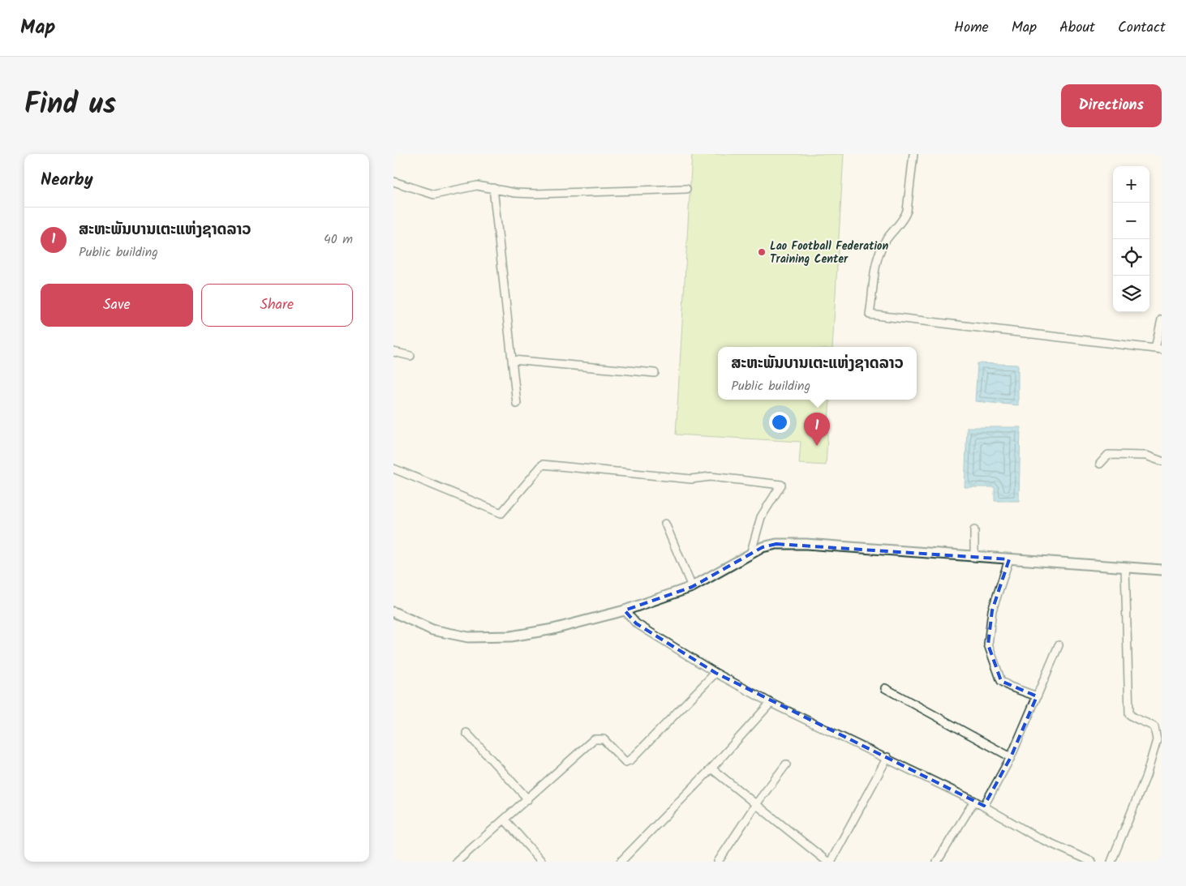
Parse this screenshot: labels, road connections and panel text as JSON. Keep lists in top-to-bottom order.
{
  "places": ["Lao Football Federation Training Center"],
  "page": {
    "header": "Map",
    "nav": [
      "Home",
      "Map",
      "About",
      "Contact"
    ],
    "title": "Find us",
    "buttons": [
      "Directions",
      ["Save", "Share"]
    ],
    "heading": "Nearby",
    "map_buttons": ["+", "−"],
    "list": [
      {
        "mark": "1",
        "name": "ສະຫະພັນບານເຕະແຫ່ງຊາດລາວ",
        "note": "Public building",
        "value": "40 m"
      }
    ],
    "popup": ["ສະຫະພັນບານເຕະແຫ່ງຊາດລາວ", "Public building"],
    "pins": "1"
  }
}
